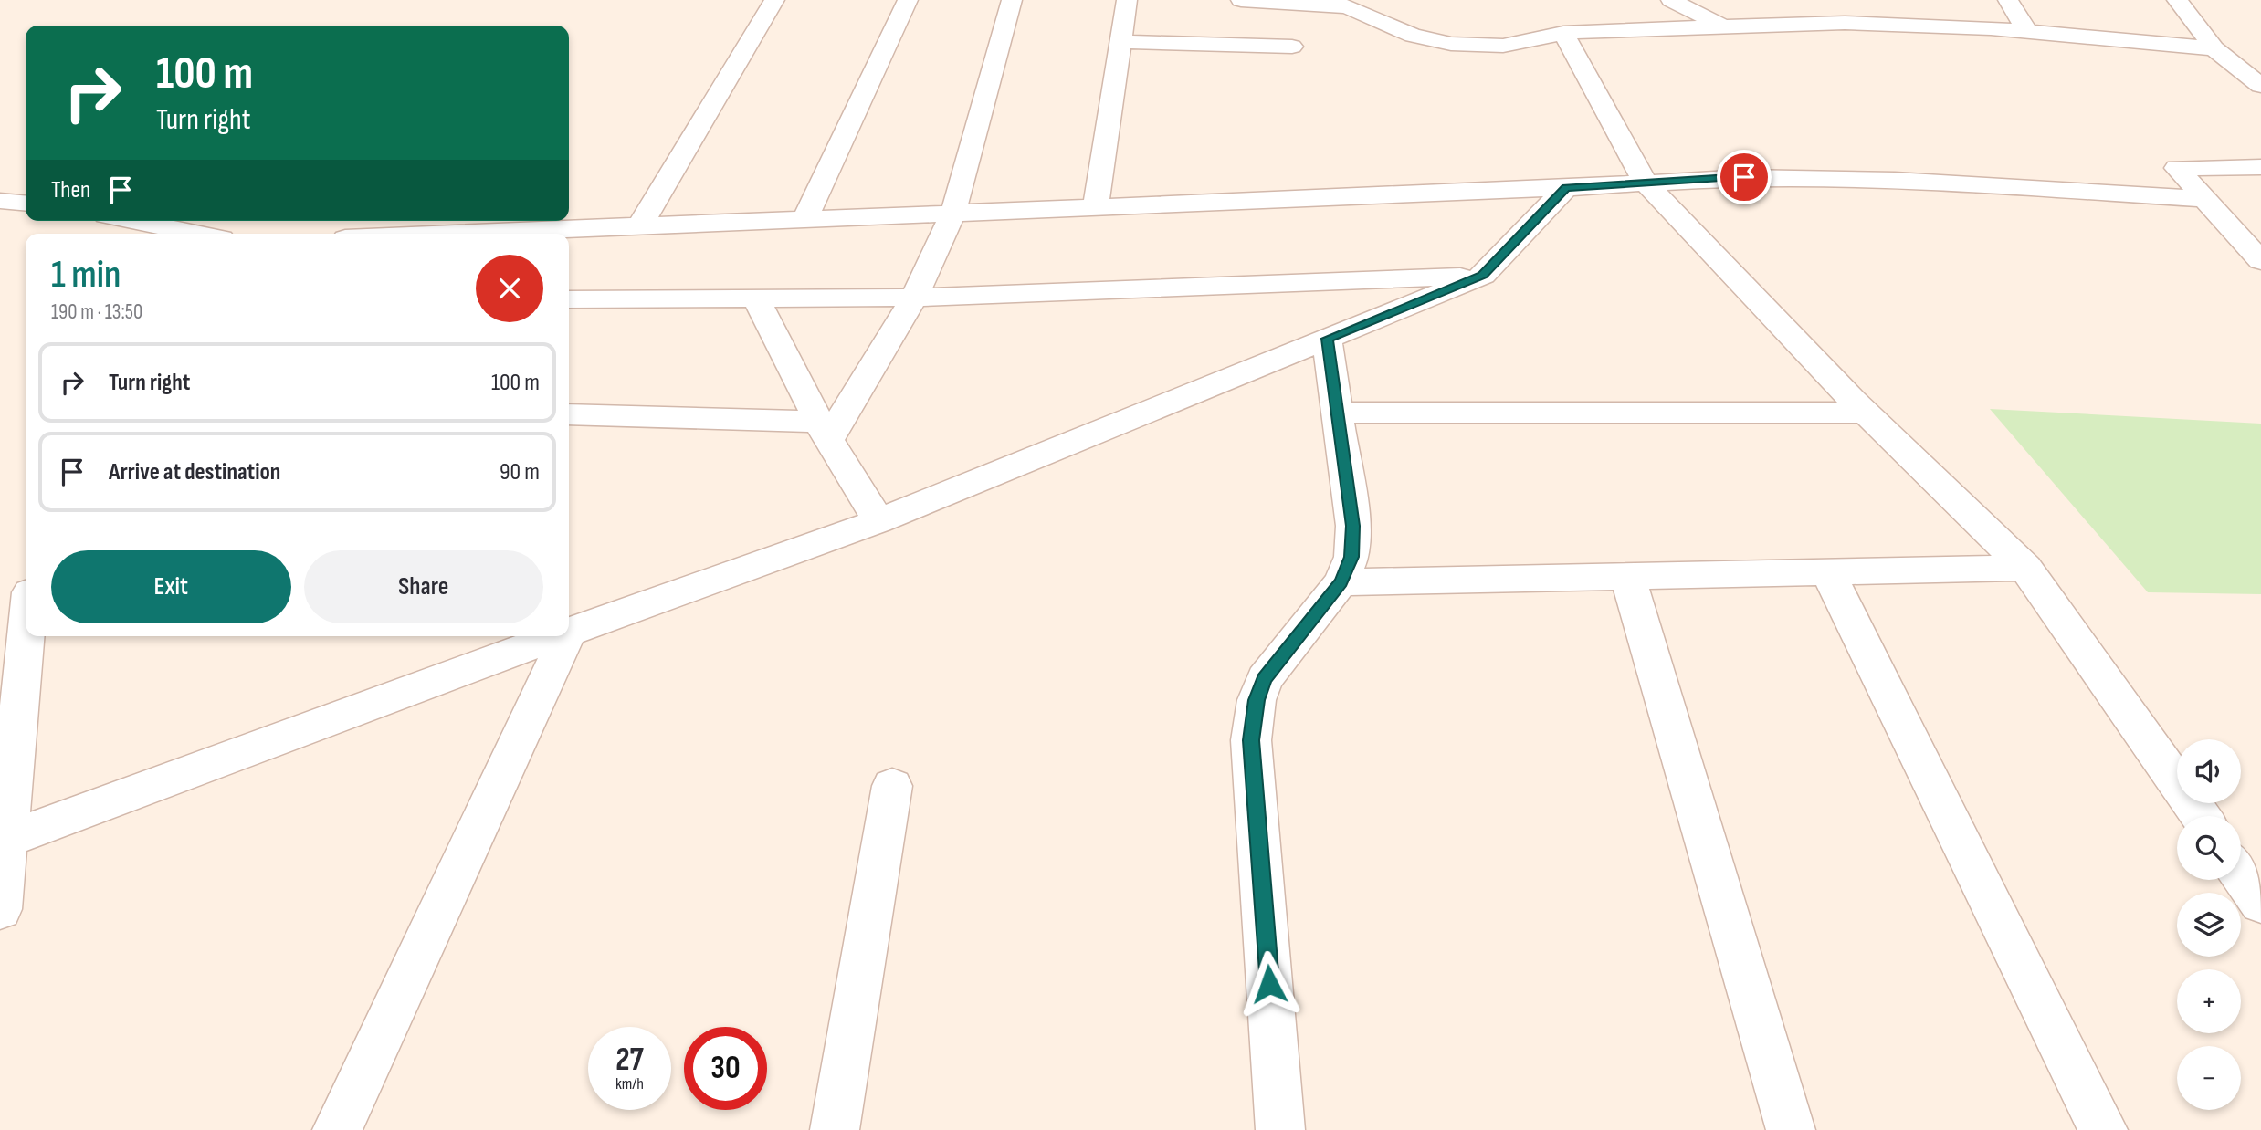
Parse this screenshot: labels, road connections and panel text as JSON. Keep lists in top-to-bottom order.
{
  "page": {
    "turn": ["100 m", "Turn right"],
    "then": "Then",
    "heading": ["1 min", "190 m · 13:50"],
    "list": [
      {
        "name": "Turn right",
        "value": "100 m"
      },
      {
        "name": "Arrive at destination",
        "value": "90 m"
      }
    ],
    "buttons": ["Exit", "Share"],
    "map_buttons": ["+", "−"],
    "speed": "27 km/h",
    "limit": "30"
  }
}
